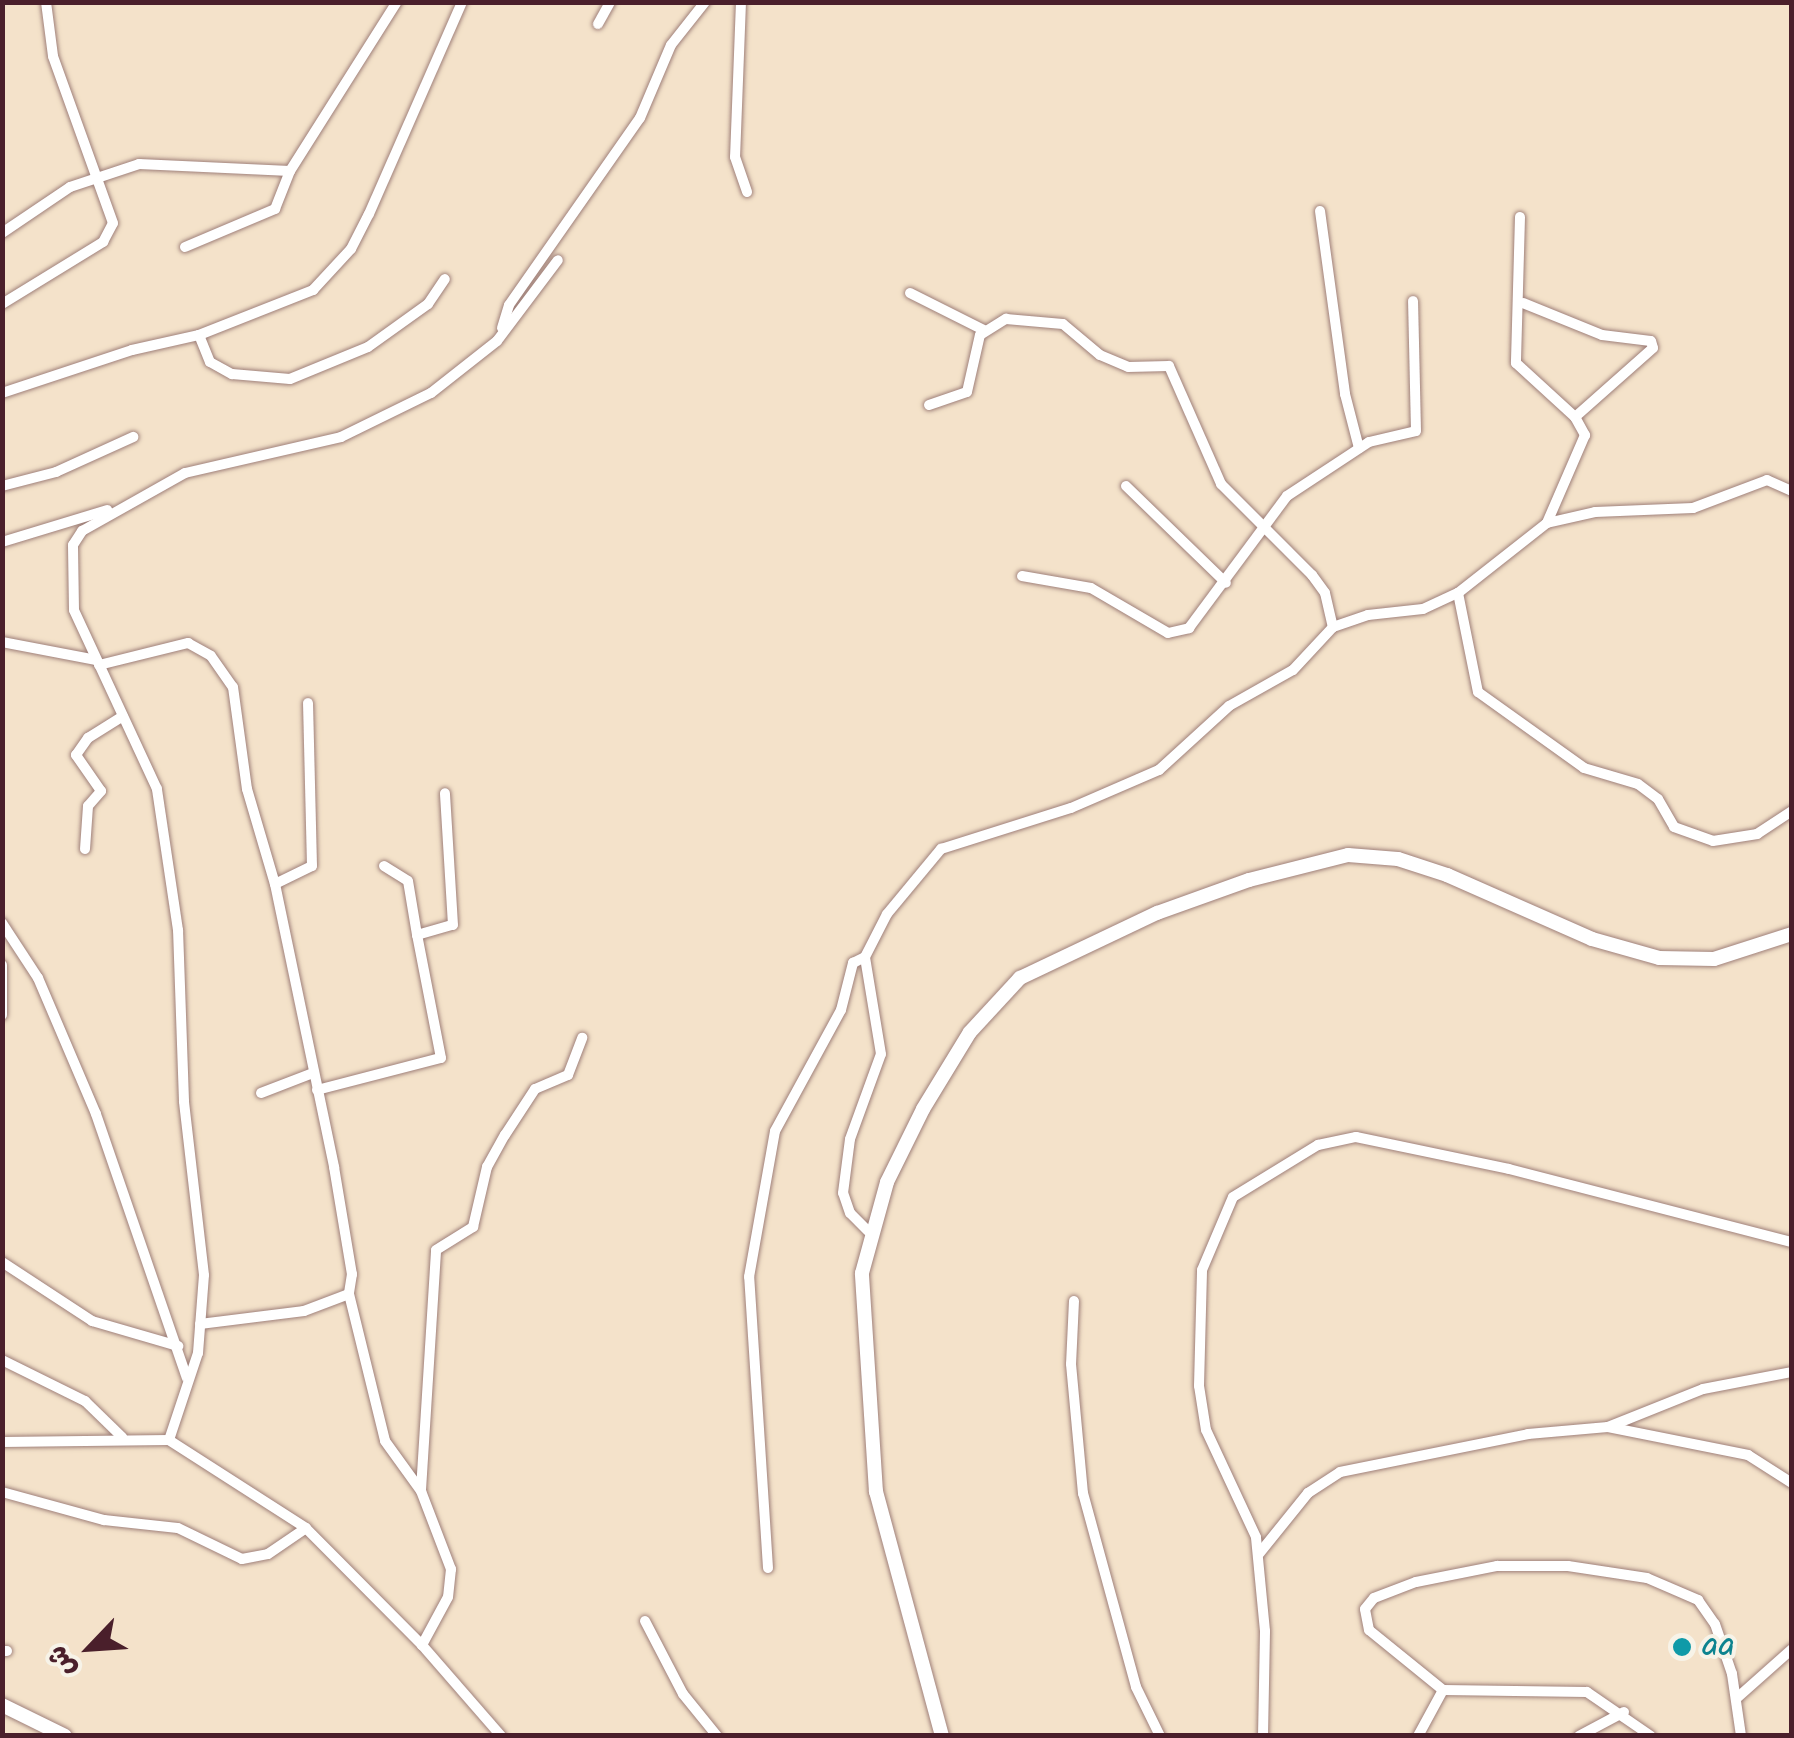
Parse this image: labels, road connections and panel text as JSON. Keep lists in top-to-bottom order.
{
  "places": ["aa"],
  "north": "bottom left"
}
